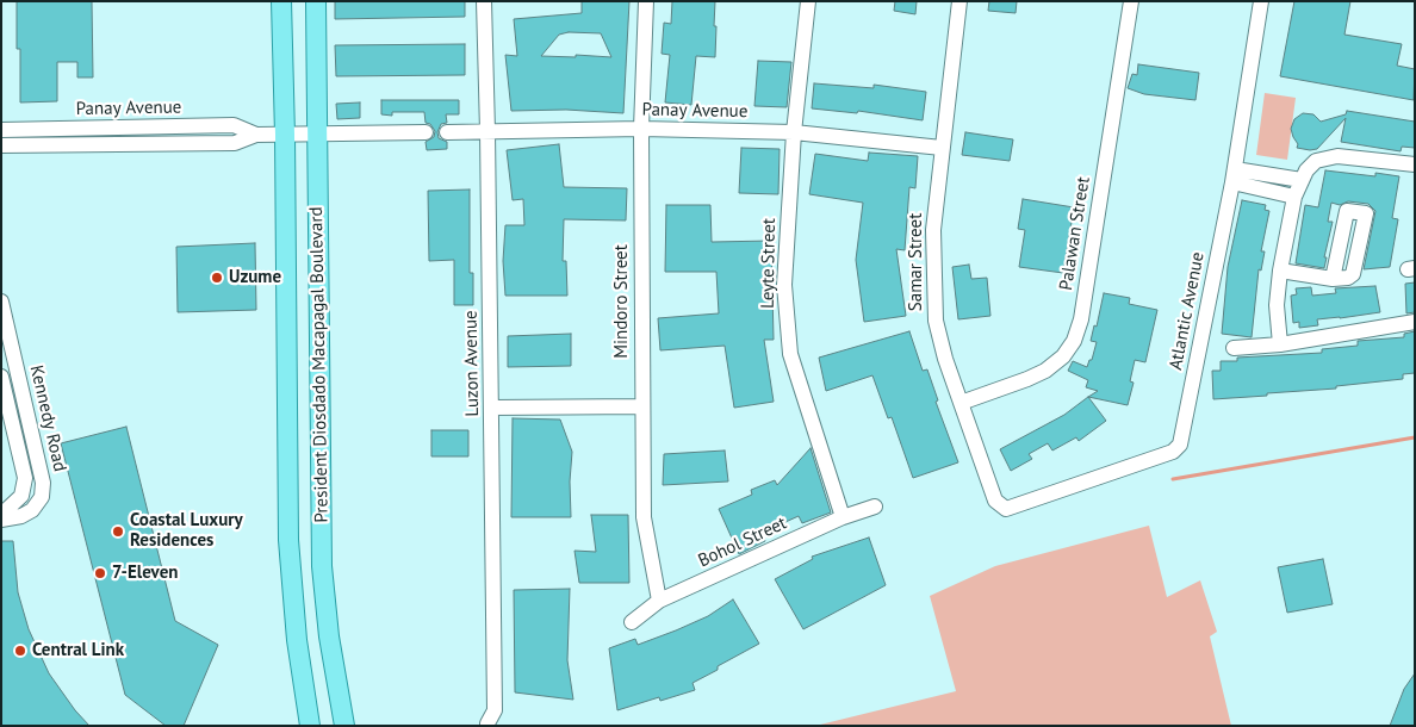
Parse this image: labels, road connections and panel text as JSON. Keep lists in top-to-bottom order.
{
  "streets": {
    "main road": ["President Diosdado Macapagal Boulevard"],
    "street": [
      "Panay Avenue",
      "Palawan Street",
      "Samar Street",
      "Leyte Street",
      "Mindoro Street",
      "Atlantic Avenue",
      "Luzon Avenue",
      "Kennedy Road",
      "Bohol Street"
    ]
  },
  "crossings": [
    ["Panay Avenue", "Samar Street"],
    ["Panay Avenue", "Leyte Street"],
    ["Panay Avenue", "Mindoro Street"],
    ["Panay Avenue", "Luzon Avenue"],
    ["Panay Avenue", "President Diosdado Macapagal Boulevard"],
    ["Palawan Street", "Samar Street"],
    ["Samar Street", "Atlantic Avenue"],
    ["Leyte Street", "Bohol Street"],
    ["Mindoro Street", "Bohol Street"]
  ],
  "places": [
    "Uzume",
    "Coastal Luxury Residences",
    "7-Eleven",
    "Central Link"
  ]
}
